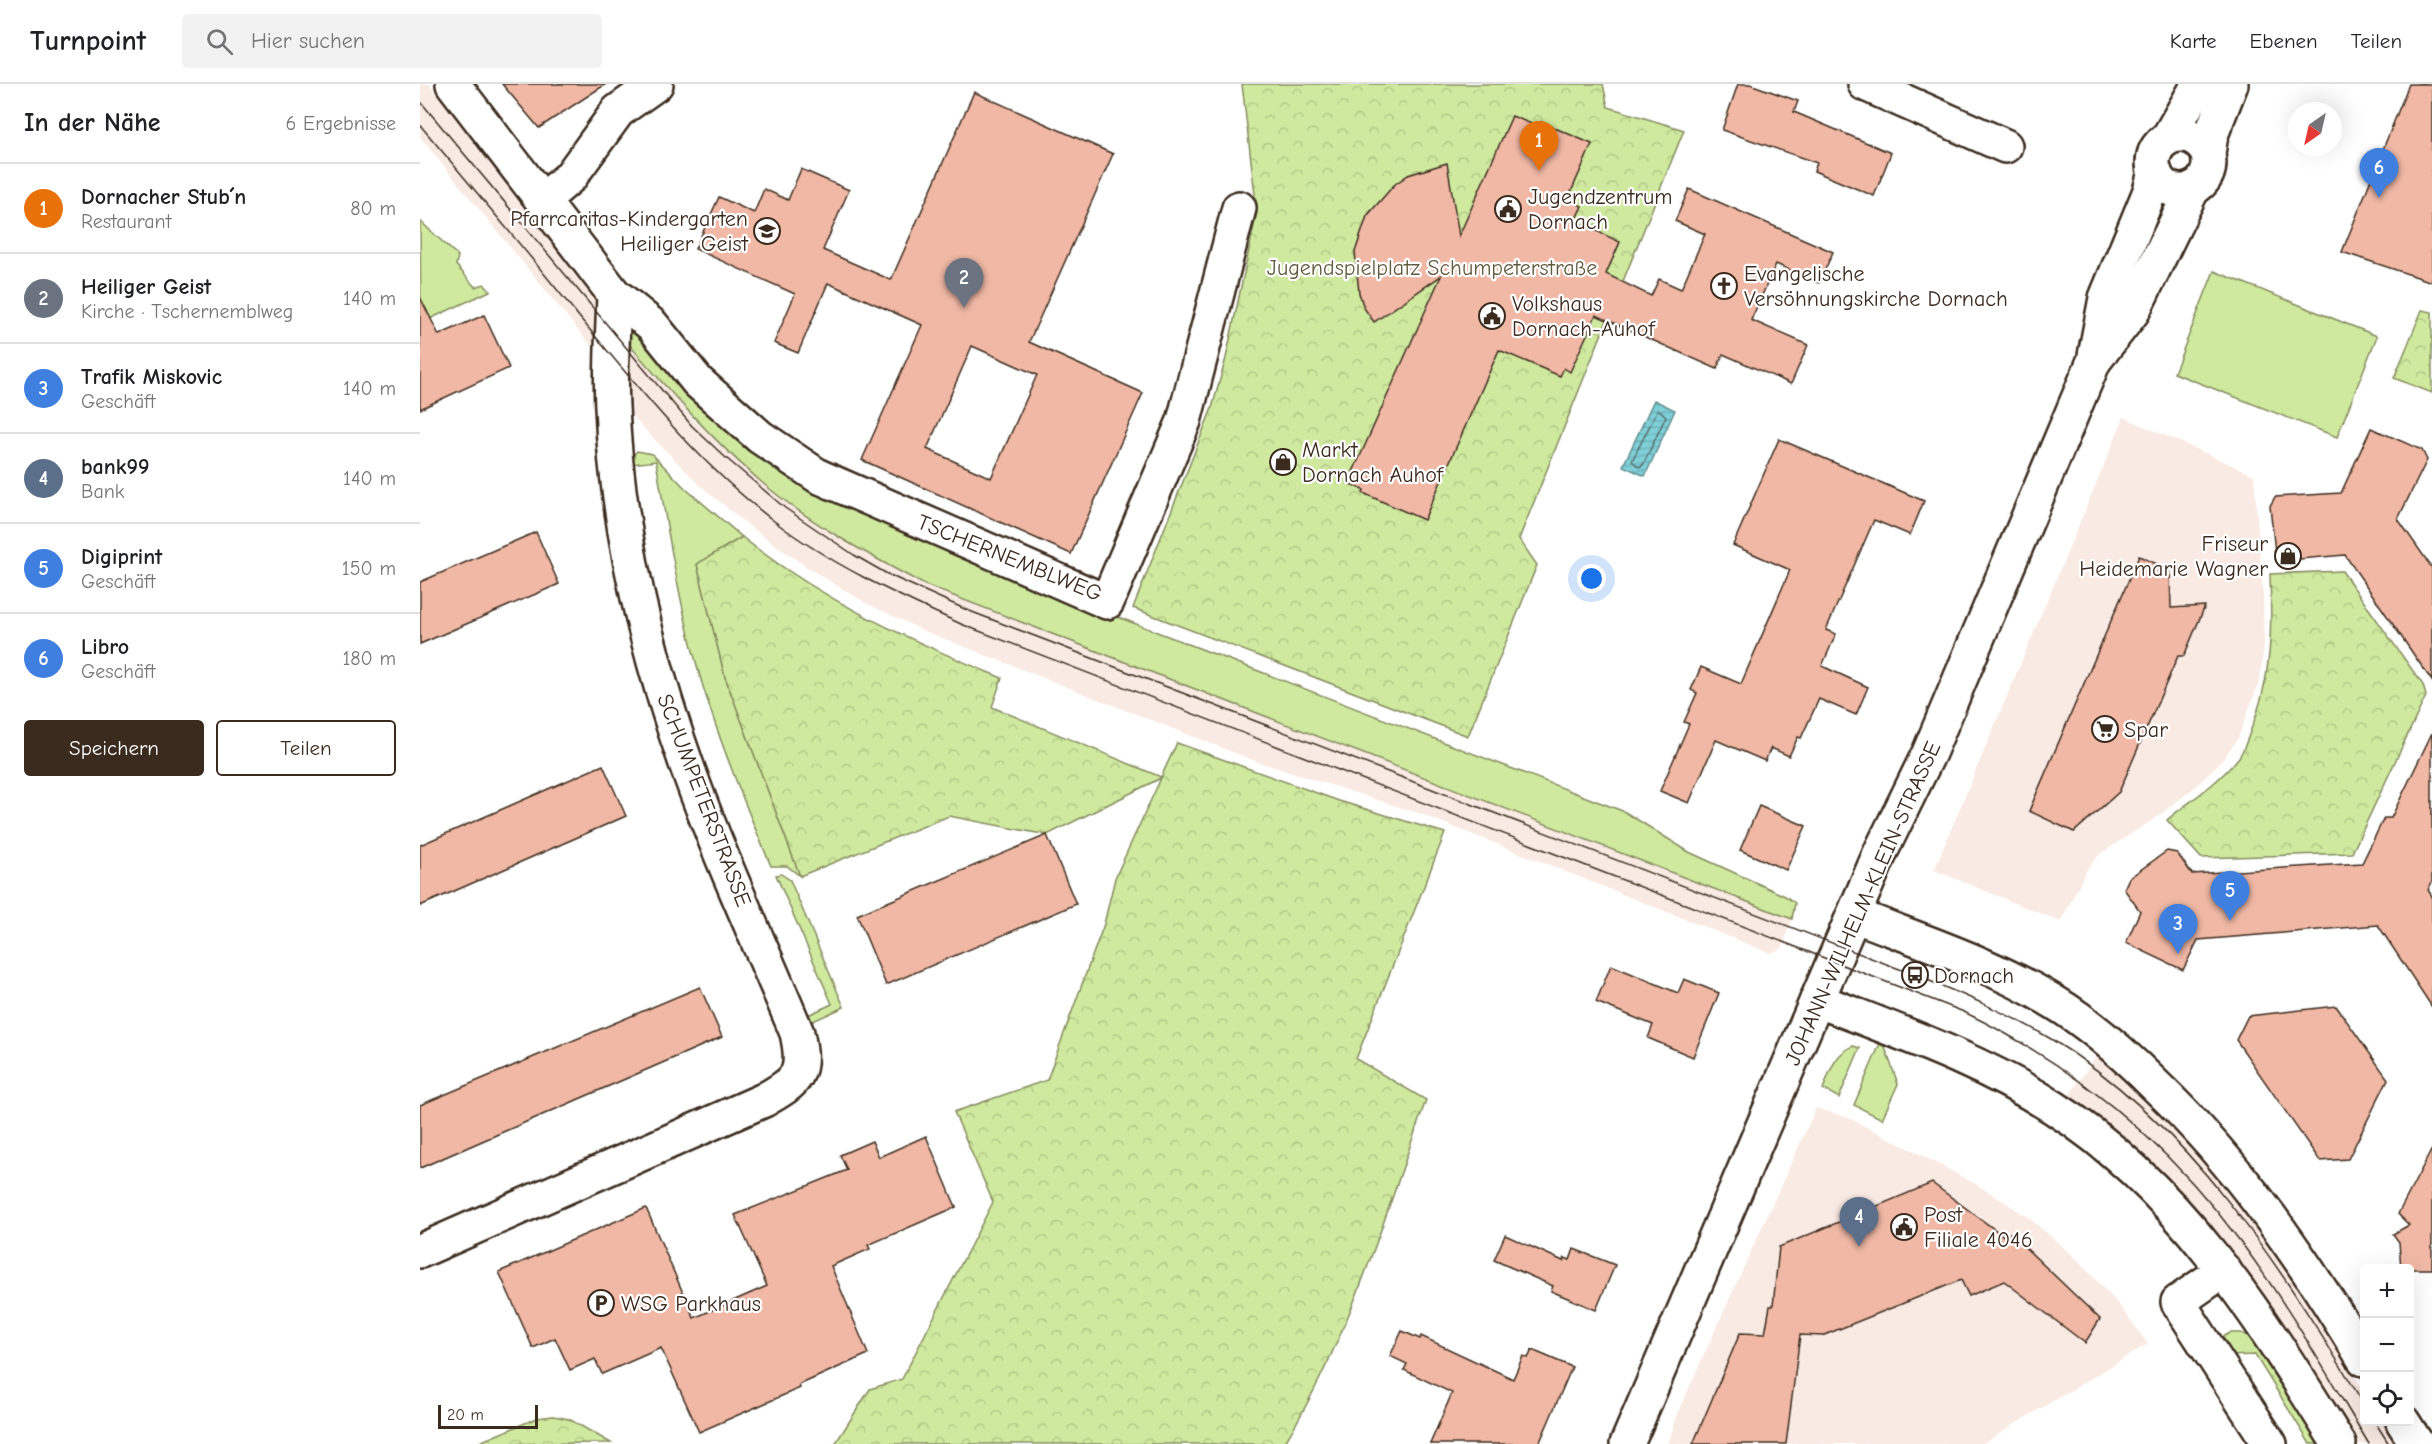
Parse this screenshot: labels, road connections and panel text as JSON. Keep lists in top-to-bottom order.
{
  "streets": {
    "street": ["TSCHERNEMBLWEG", "SCHUMPETERSTRASSE", "JOHANN-WILHELM-KLEIN-STRASSE"]
  },
  "crossings": [
    ["TSCHERNEMBLWEG", "SCHUMPETERSTRASSE"]
  ],
  "parks": ["Jugendspielplatz Schumpeterstraße"],
  "places": {
    "public building": ["Jugendzentrum Dornach", "Volkshaus Dornach-Auhof", "Post Filiale 4046"],
    "school or university": ["Pfarrcaritas-Kindergarten Heiliger Geist"],
    "church": ["Evangelische Versöhnungskirche Dornach"],
    "shop": ["Markt Dornach Auhof", "Friseur Heidemarie Wagner"],
    "supermarket": ["Spar"],
    "bus stop": ["Dornach"],
    "parking": ["WSG Parkhaus"]
  },
  "scale_bar": "20 m",
  "north": "bottom left",
  "page": {
    "header": "Turnpoint",
    "search": "Hier suchen",
    "nav": ["Karte", "Ebenen", "Teilen"],
    "heading": ["In der Nähe", "6 Ergebnisse"],
    "pins": [
      "1",
      "6",
      "2",
      "5",
      "3",
      "4"
    ],
    "list": [
      {
        "mark": "1",
        "name": "Dornacher Stub´n",
        "note": "Restaurant",
        "value": "80 m"
      },
      {
        "mark": "2",
        "name": "Heiliger Geist",
        "note": "Kirche · Tschernemblweg",
        "value": "140 m"
      },
      {
        "mark": "3",
        "name": "Trafik Miskovic",
        "note": "Geschäft",
        "value": "140 m"
      },
      {
        "mark": "4",
        "name": "bank99",
        "note": "Bank",
        "value": "140 m"
      },
      {
        "mark": "5",
        "name": "Digiprint",
        "note": "Geschäft",
        "value": "150 m"
      },
      {
        "mark": "6",
        "name": "Libro",
        "note": "Geschäft",
        "value": "180 m"
      }
    ],
    "buttons": ["Speichern", "Teilen"],
    "map_buttons": ["+", "−"],
    "scale": "20 m"
  }
}
